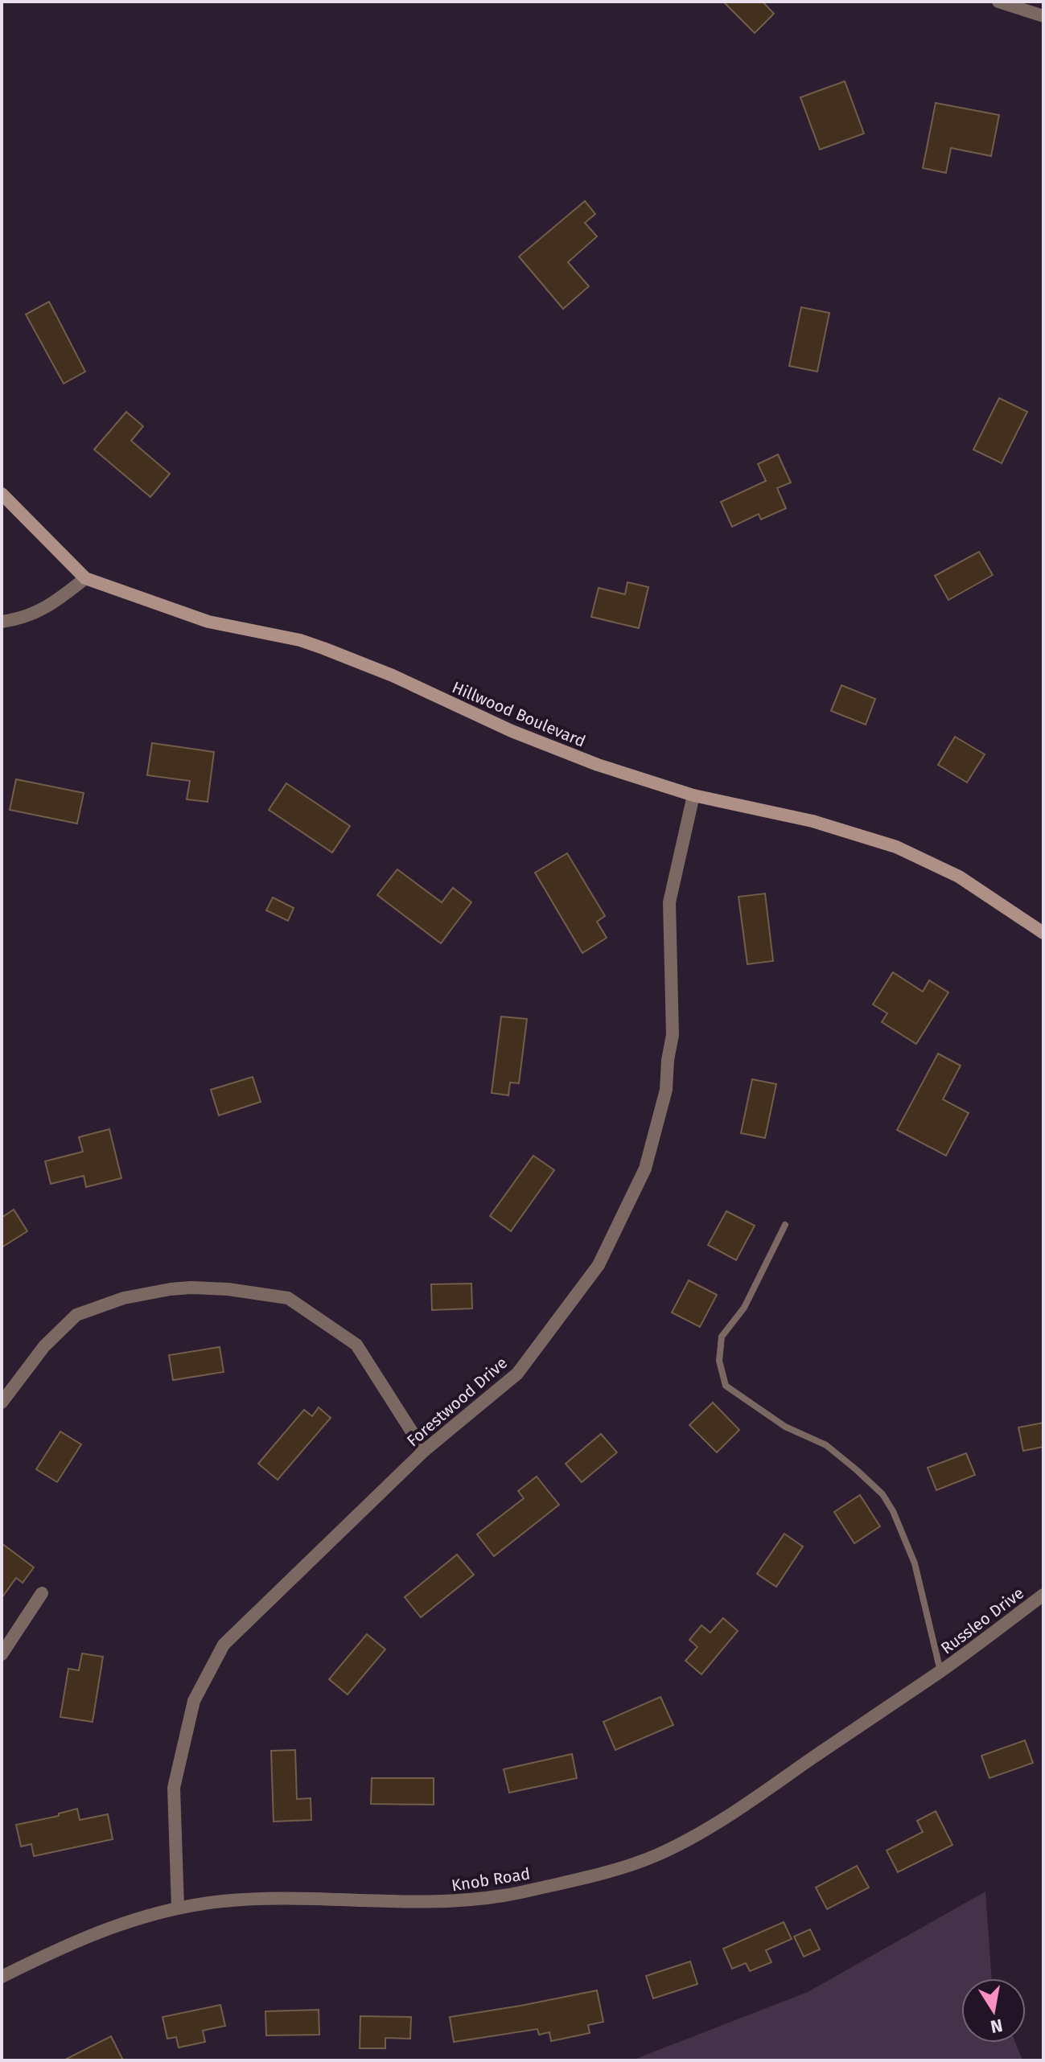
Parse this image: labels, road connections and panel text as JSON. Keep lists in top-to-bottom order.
{
  "streets": {
    "street": [
      "Hillwood Boulevard",
      "Forestwood Drive",
      "Russleo Drive",
      "Knob Road"
    ]
  },
  "crossings": [
    ["Hillwood Boulevard", "Forestwood Drive"],
    ["Forestwood Drive", "Knob Road"],
    ["Russleo Drive", "Knob Road"]
  ],
  "north": "bottom"
}
